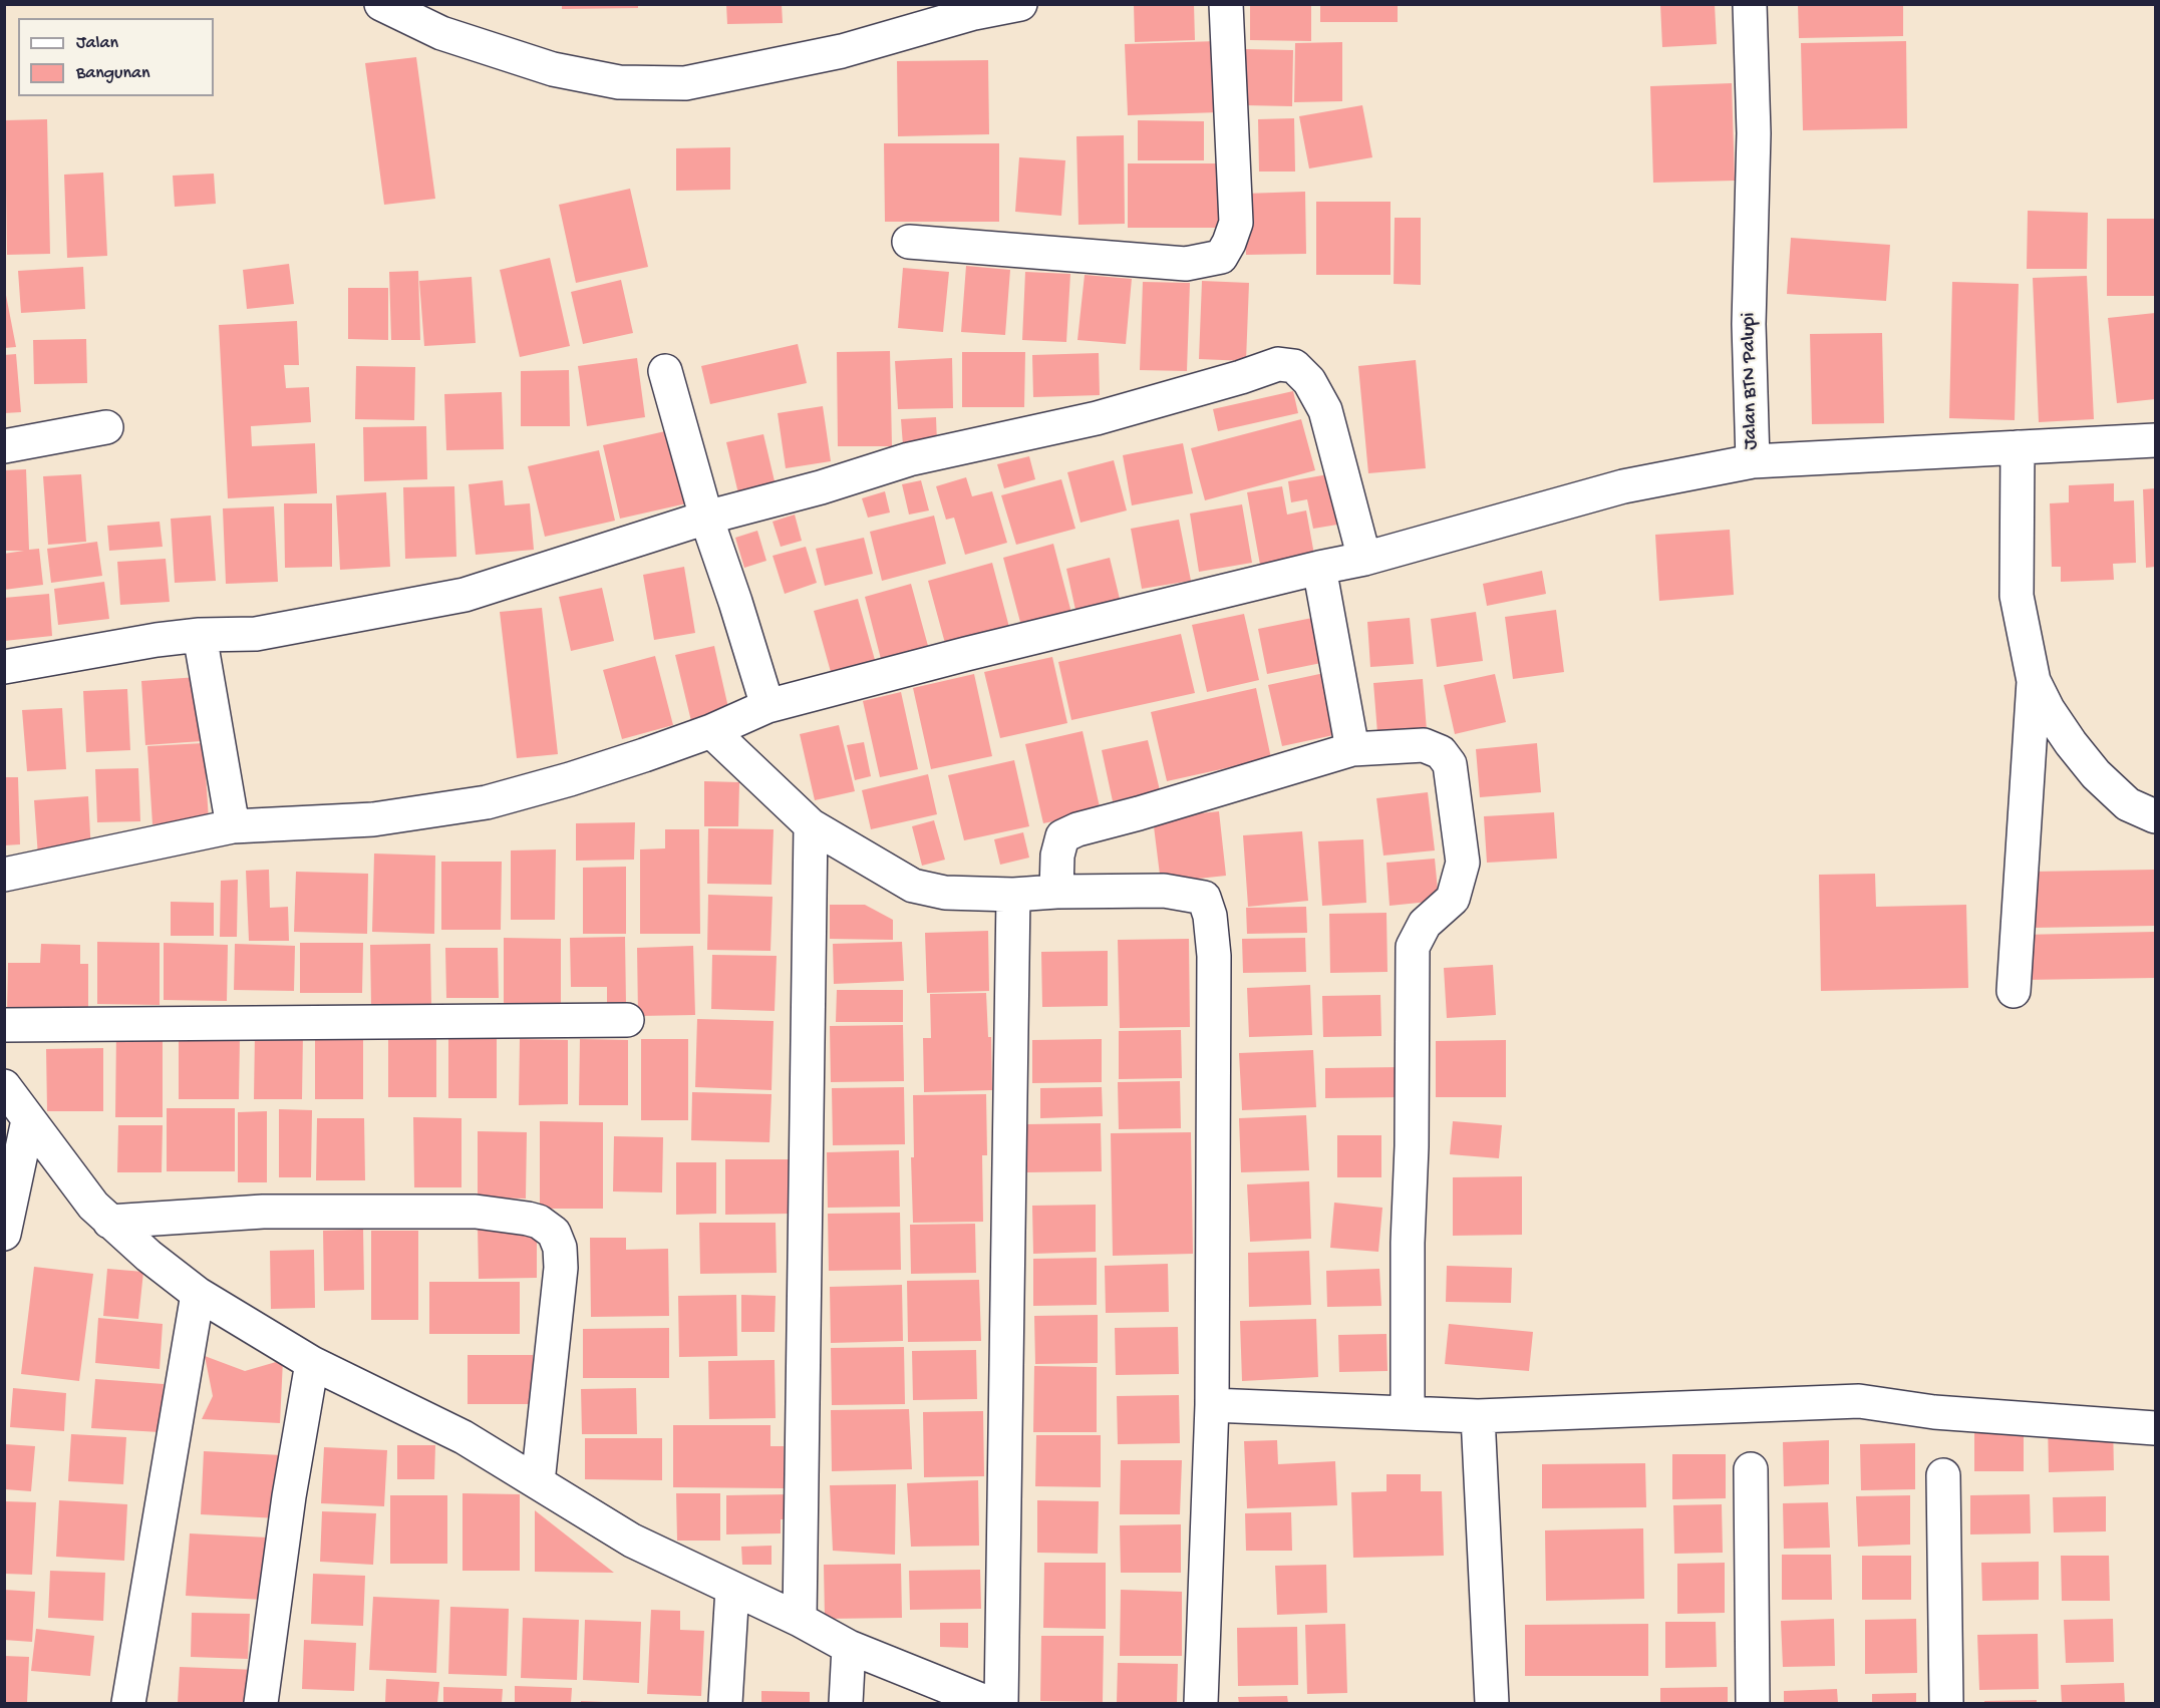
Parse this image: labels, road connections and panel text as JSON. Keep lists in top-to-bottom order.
{
  "streets": {
    "street": ["Jalan BTN Palupi"]
  },
  "legend": ["Jalan", "Bangunan"]
}
